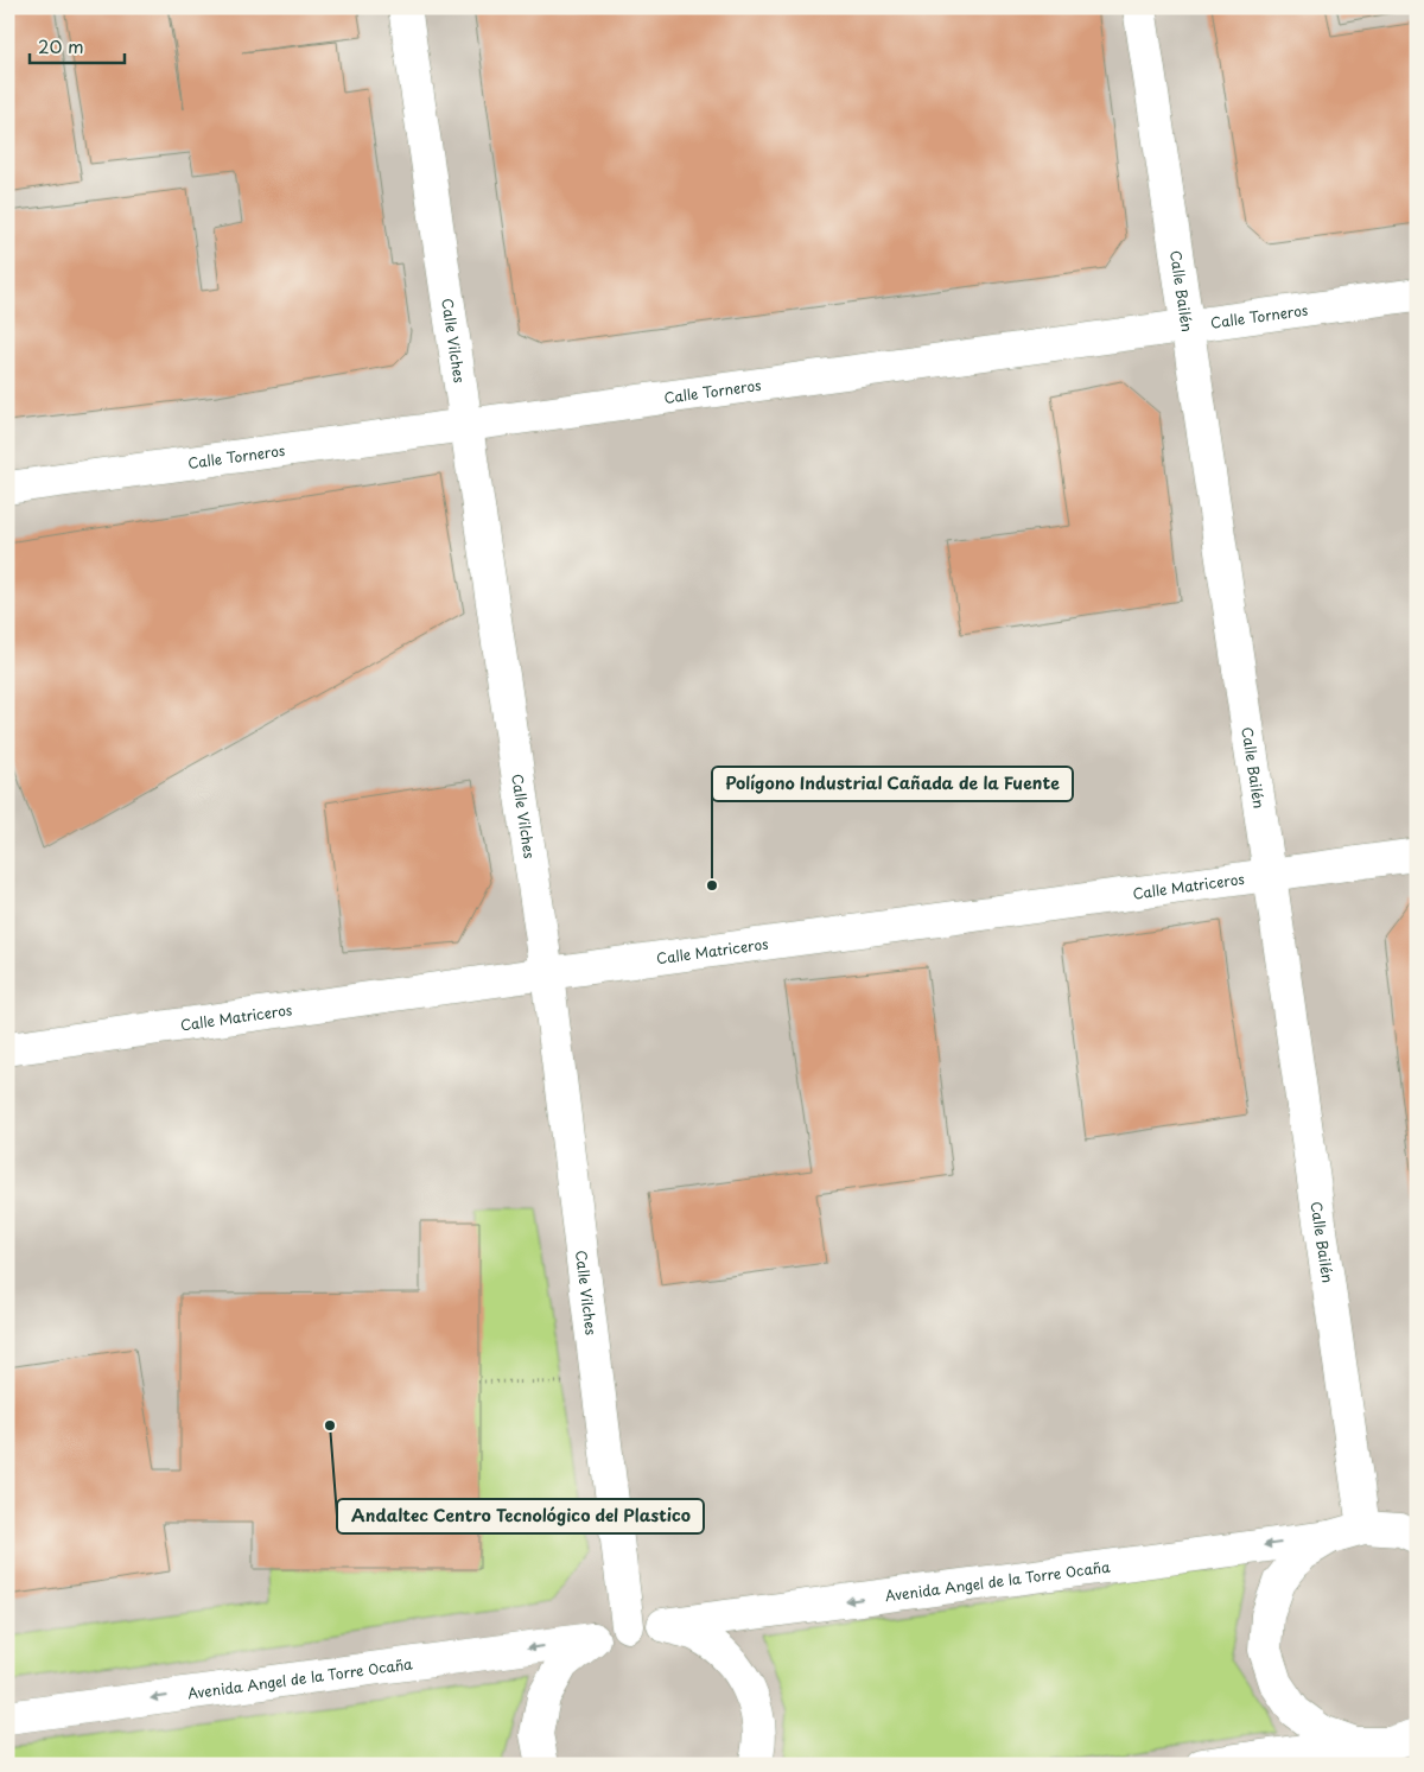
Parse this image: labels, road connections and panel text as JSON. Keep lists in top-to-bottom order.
{
  "streets": {
    "street": [
      "Calle Bailén",
      "Calle Torneros",
      "Calle Vilches",
      "Calle Matriceros",
      "Avenida Angel de la Torre Ocaña"
    ]
  },
  "crossings": [
    ["Calle Bailén", "Calle Torneros"],
    ["Calle Bailén", "Calle Matriceros"],
    ["Calle Torneros", "Calle Vilches"],
    ["Calle Vilches", "Calle Matriceros"]
  ],
  "one_way": ["Avenida Angel de la Torre Ocaña"],
  "places": ["Polígono Industrial Cañada de la Fuente", "Andaltec Centro Tecnológico del Plastico"],
  "scale_bar": "20 m"
}
